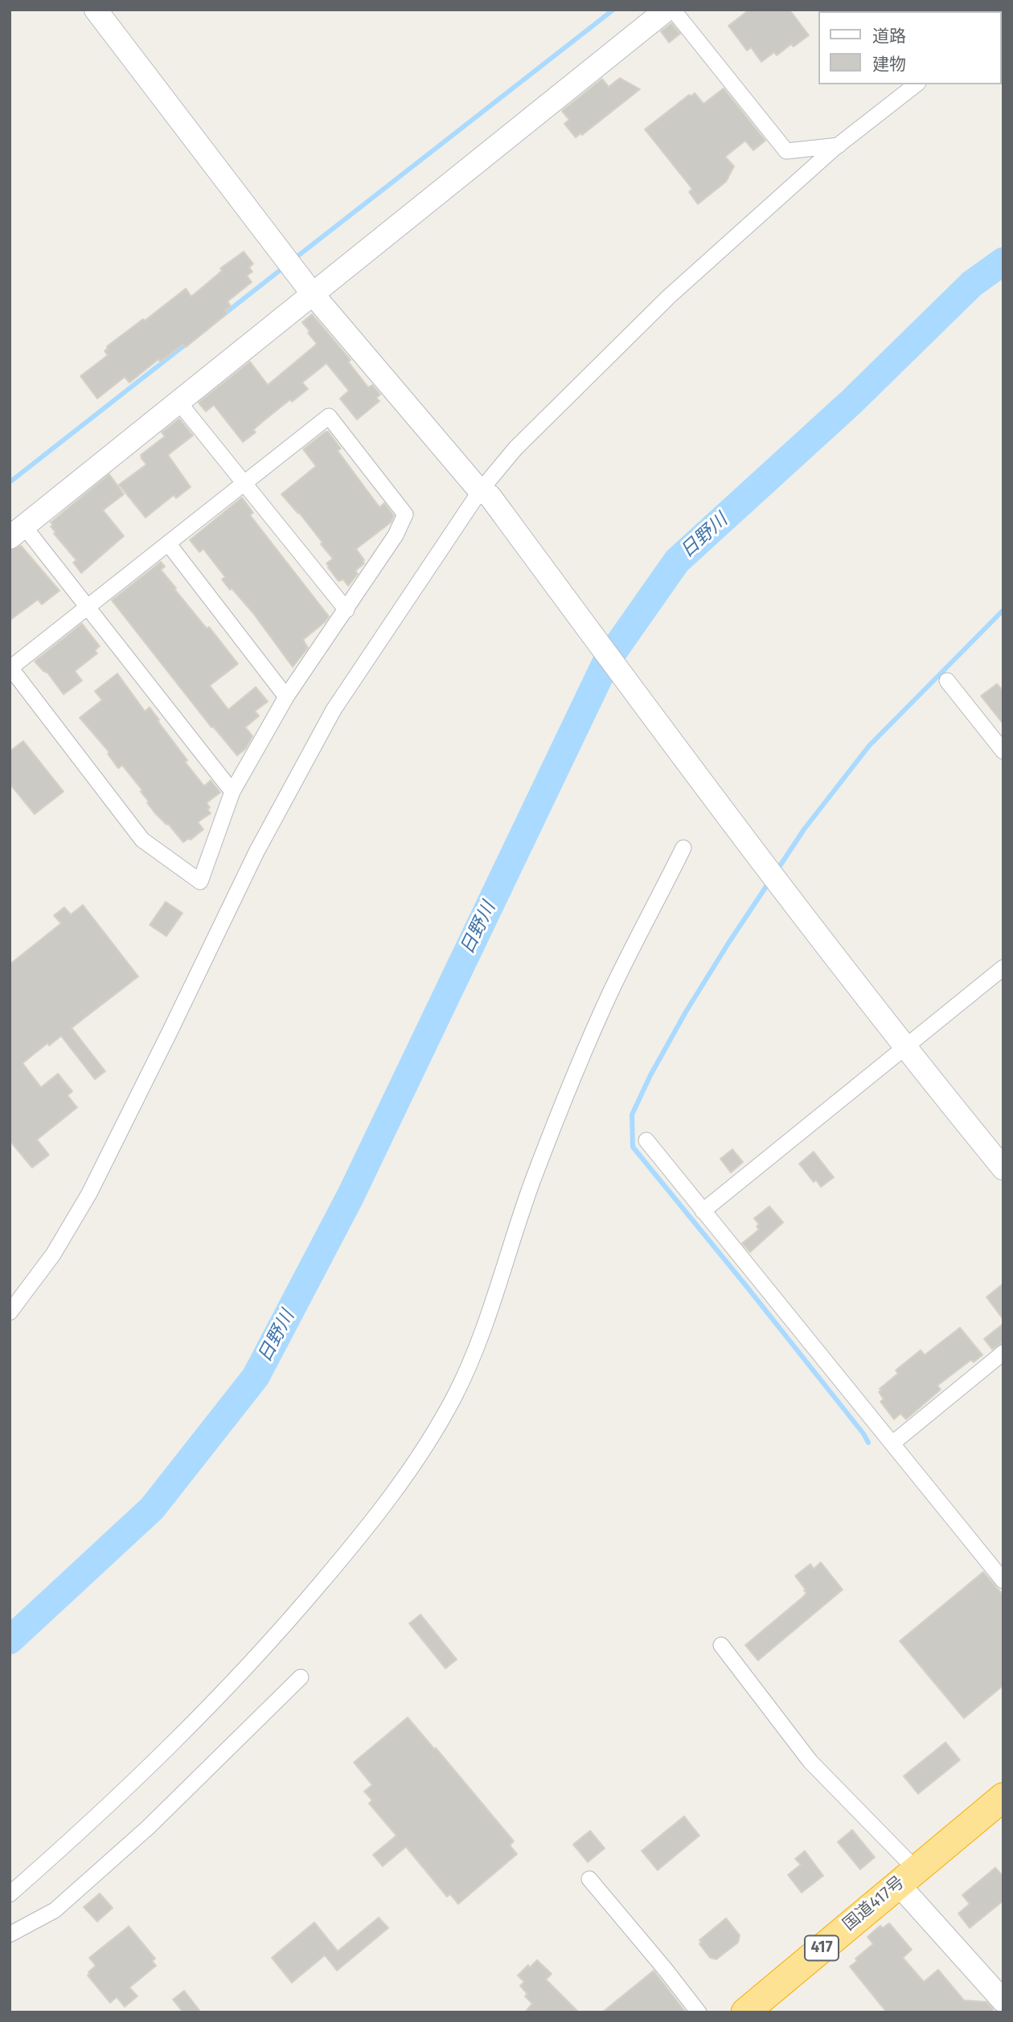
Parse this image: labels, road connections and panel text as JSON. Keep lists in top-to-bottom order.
{
  "streets": {
    "highway": ["国道417号", "417"]
  },
  "water": ["日野川"],
  "legend": ["道路", "建物"]
}
